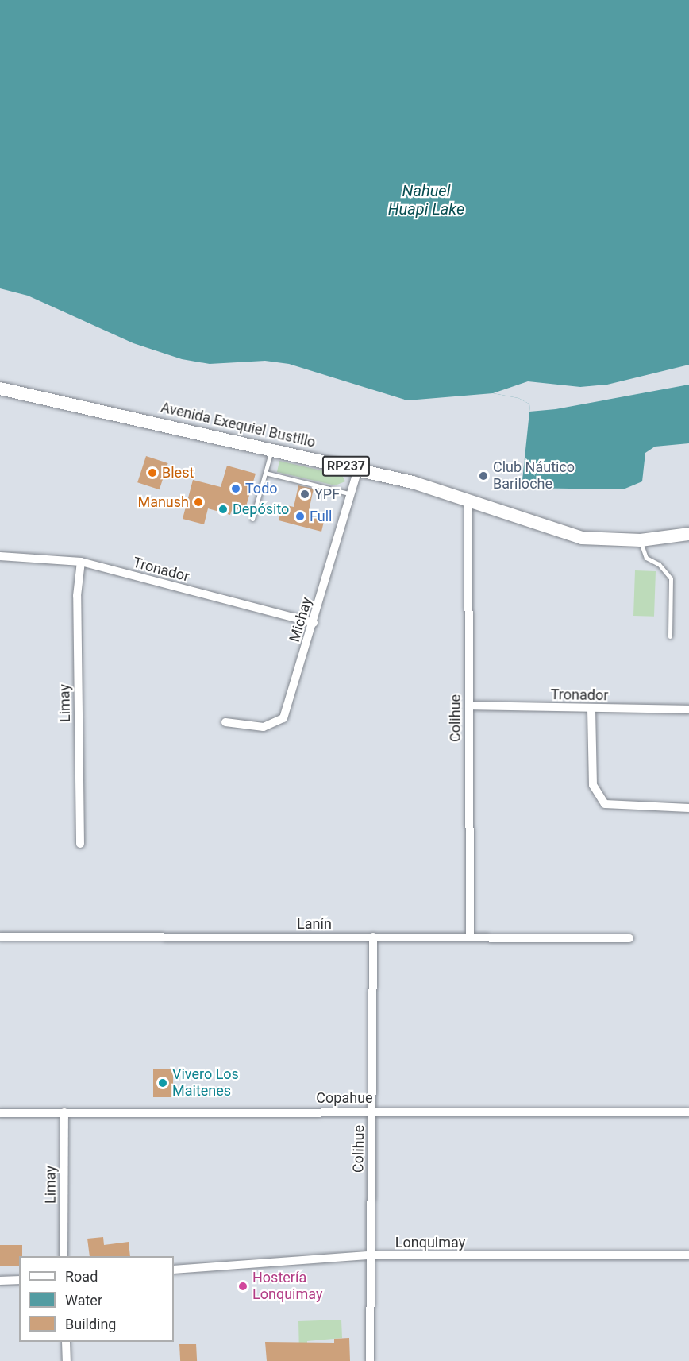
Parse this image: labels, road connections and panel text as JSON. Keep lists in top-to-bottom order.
{
  "streets": {
    "main road": ["Avenida Exequiel Bustillo", "RP237"],
    "street": [
      "Tronador",
      "Michay",
      "Limay",
      "Colihue",
      "Lanín",
      "Copahue",
      "Lonquimay"
    ]
  },
  "crossings": [
    ["Avenida Exequiel Bustillo", "Michay"],
    ["Avenida Exequiel Bustillo", "Colihue"],
    ["Tronador", "Michay"],
    ["Tronador", "Limay"],
    ["Tronador", "Colihue"],
    ["Limay", "Copahue"],
    ["Colihue", "Lanín"],
    ["Colihue", "Copahue"],
    ["Colihue", "Lonquimay"]
  ],
  "water": ["Nahuel Huapi Lake"],
  "places": [
    "Blest",
    "Club Náutico Bariloche",
    "Todo",
    "YPF",
    "Manush",
    "Depósito",
    "Full",
    "Vivero Los Maitenes",
    "Hostería Lonquimay"
  ],
  "legend": ["Road", "Water", "Building"]
}
